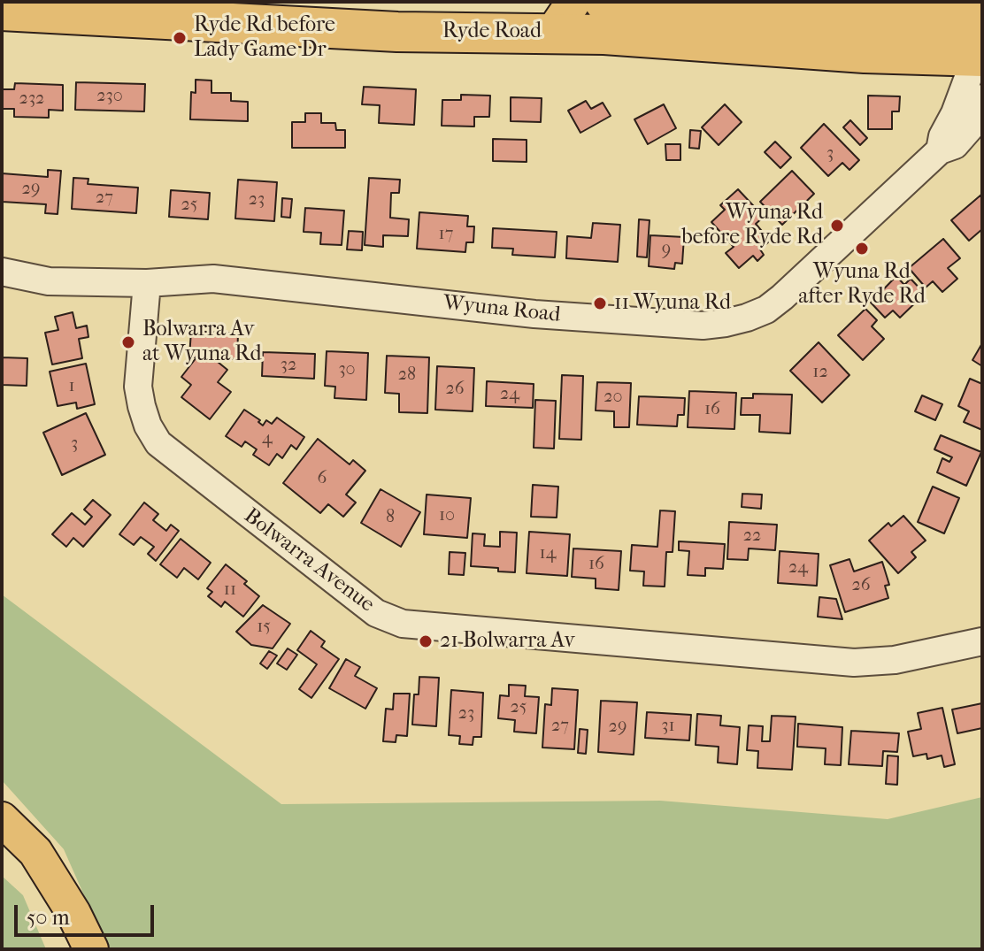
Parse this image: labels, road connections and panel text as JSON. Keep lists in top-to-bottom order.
{
  "streets": {
    "highway": ["Ryde Road"],
    "street": ["Wyuna Road", "Bolwarra Avenue"]
  },
  "crossings": [
    ["Ryde Road", "Wyuna Road"],
    ["Wyuna Road", "Bolwarra Avenue"]
  ],
  "places": [
    "Ryde Rd before Lady Game Dr",
    "Wyuna Rd before Ryde Rd",
    "Wyuna Rd after Ryde Rd",
    "11 Wyuna Rd",
    "Bolwarra Av at Wyuna Rd",
    "21 Bolwarra Av"
  ],
  "house_numbers": [
    "230",
    "232",
    "3",
    "29",
    "27",
    "23",
    "25",
    "17",
    "9",
    "32",
    "30",
    "12",
    "28",
    "1",
    "26",
    "24",
    "20",
    "16",
    "4",
    "3",
    "6",
    "10",
    "8",
    "22",
    "14",
    "16",
    "24",
    "26",
    "11",
    "15",
    "25",
    "23",
    "27",
    "31",
    "29"
  ],
  "scale_bar": "50 m"
}
